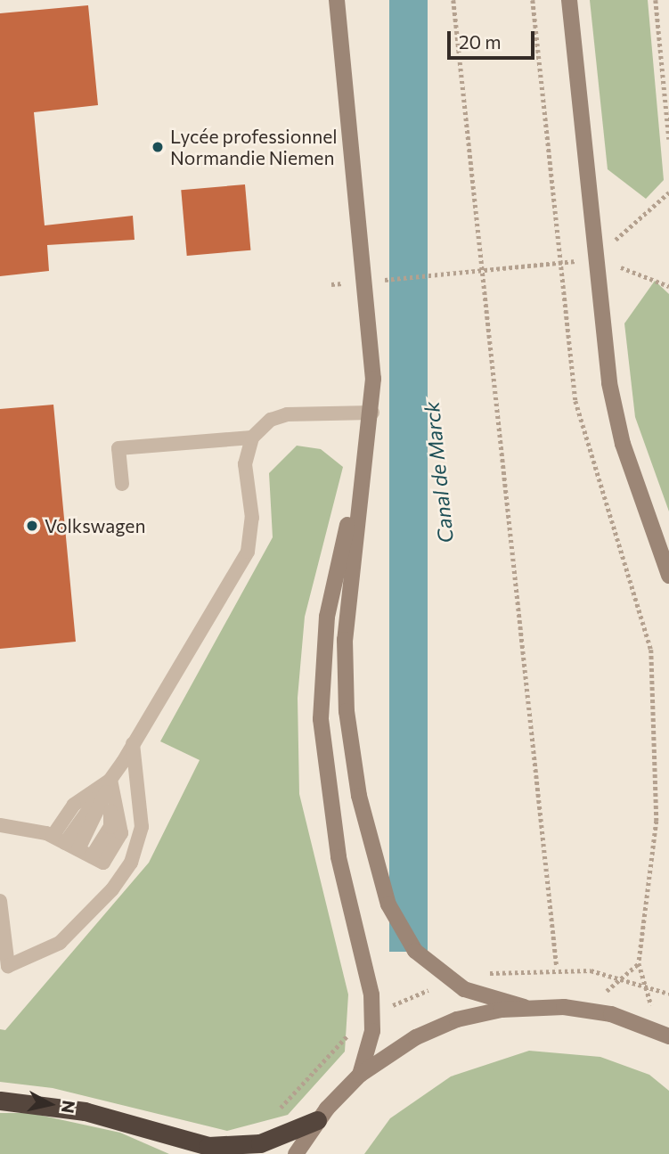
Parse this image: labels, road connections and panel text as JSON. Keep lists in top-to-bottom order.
{
  "water": ["Canal de Marck"],
  "places": ["Lycée professionnel Normandie Niemen", "Volkswagen"],
  "scale_bar": "20 m",
  "north": "right"
}
